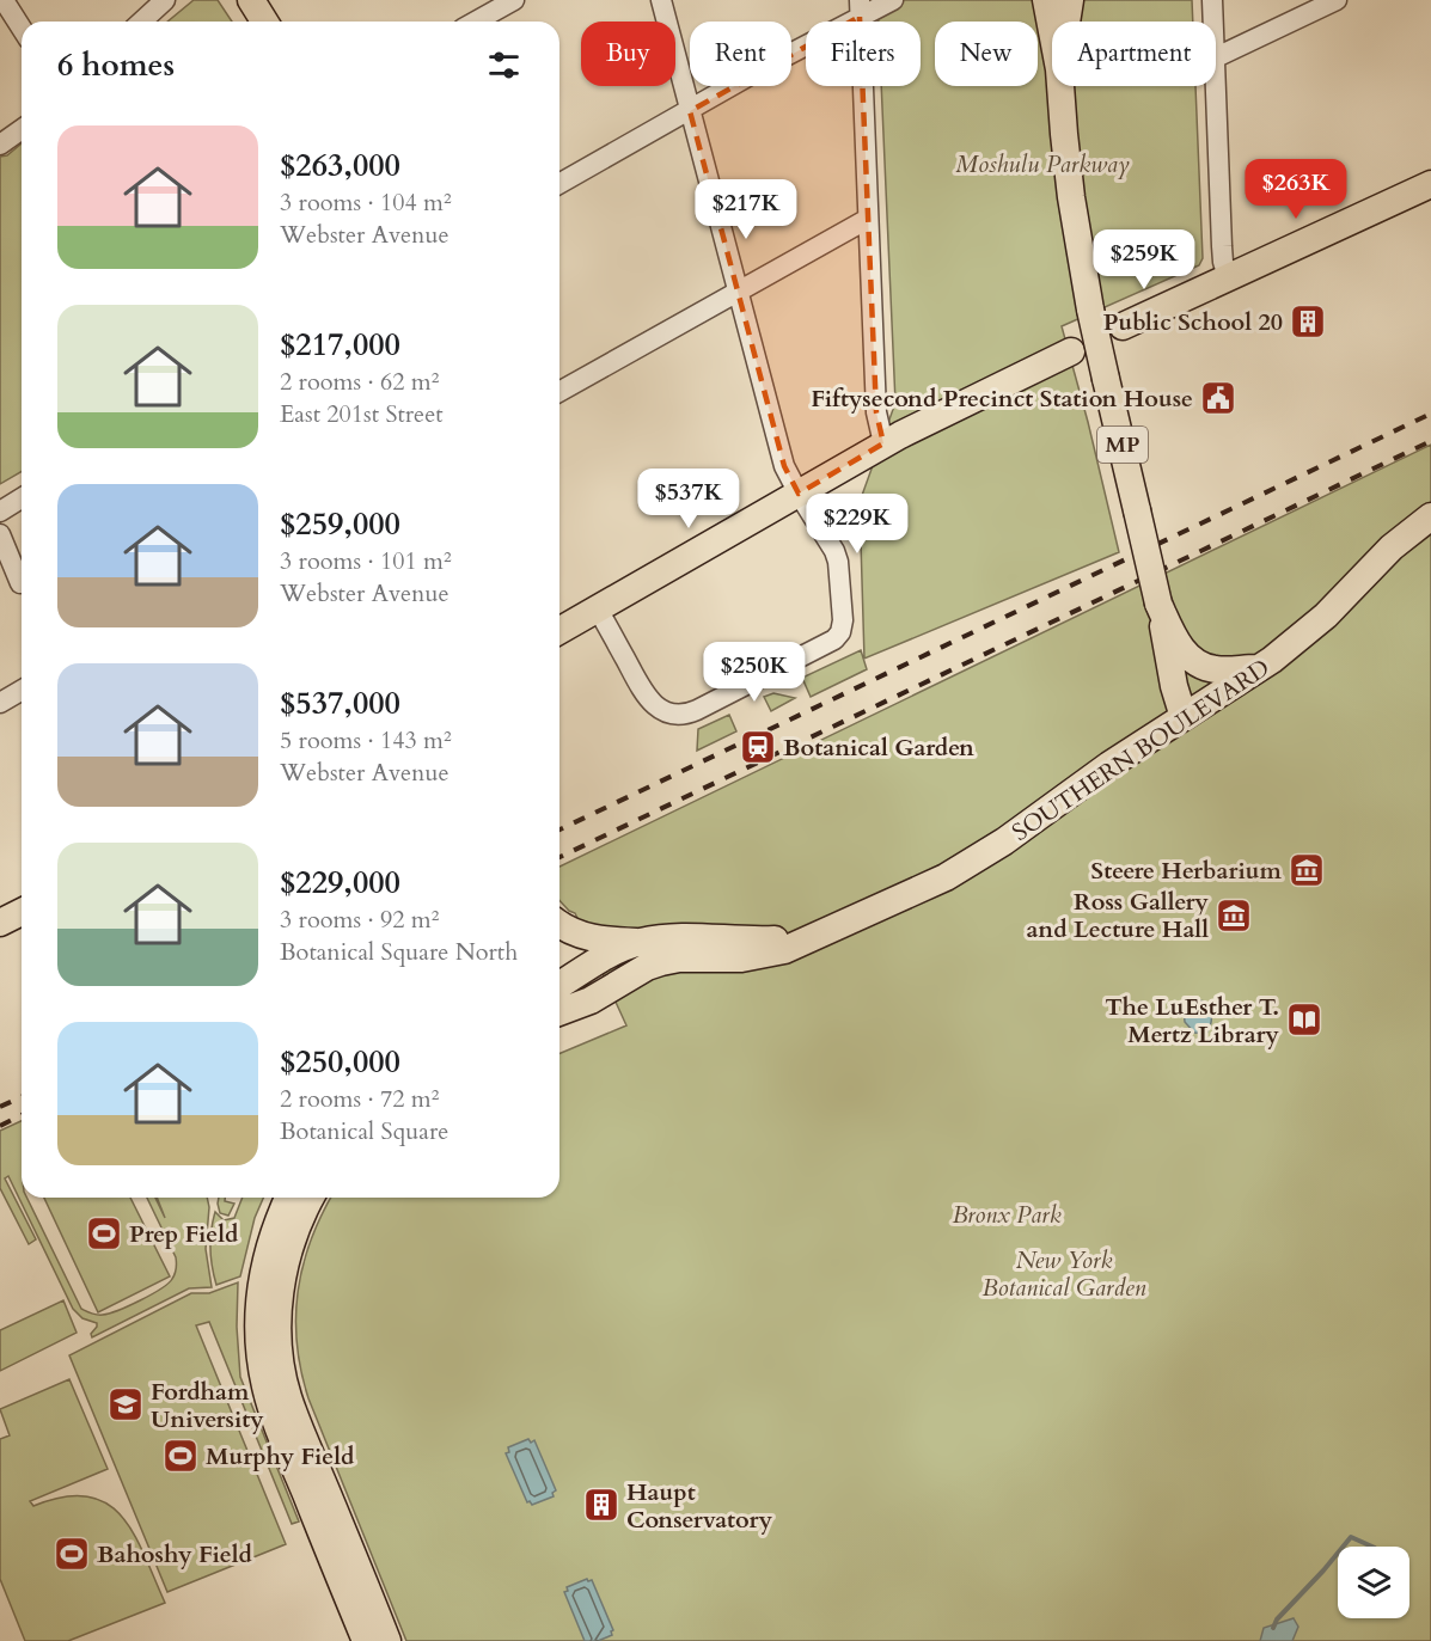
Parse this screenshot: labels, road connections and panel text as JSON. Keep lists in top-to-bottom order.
{
  "streets": {
    "main road": ["MP", "SOUTHERN BOULEVARD"]
  },
  "crossings": [
    ["MP", "SOUTHERN BOULEVARD"]
  ],
  "parks": ["Moshulu Parkway", "Bronx Park", "New York Botanical Garden"],
  "places": {
    "building": ["Public School 20", "Haupt Conservatory"],
    "public building": ["Fiftysecond Precinct Station House"],
    "station": ["Botanical Garden"],
    "museum": ["Steere Herbarium", "Ross Gallery and Lecture Hall"],
    "library": ["The LuEsther T. Mertz Library"],
    "sports": ["Prep Field", "Murphy Field", "Bahoshy Field"],
    "school or university": ["Fordham University"]
  },
  "page": {
    "chip": [
      "Buy",
      "Rent",
      "Filters",
      "New",
      "Apartment"
    ],
    "heading": "6 homes",
    "list": [
      {
        "name": "$263,000",
        "note": "3 rooms · 104 m² · Webster Avenue"
      },
      {
        "name": "$217,000",
        "note": "2 rooms · 62 m² · East 201st Street"
      },
      {
        "name": "$259,000",
        "note": "3 rooms · 101 m² · Webster Avenue"
      },
      {
        "name": "$537,000",
        "note": "5 rooms · 143 m² · Webster Avenue"
      },
      {
        "name": "$229,000",
        "note": "3 rooms · 92 m² · Botanical Square North"
      },
      {
        "name": "$250,000",
        "note": "2 rooms · 72 m² · Botanical Square"
      }
    ],
    "price": [
      "$263K",
      "$217K",
      "$259K",
      "$537K",
      "$229K",
      "$250K"
    ]
  }
}
